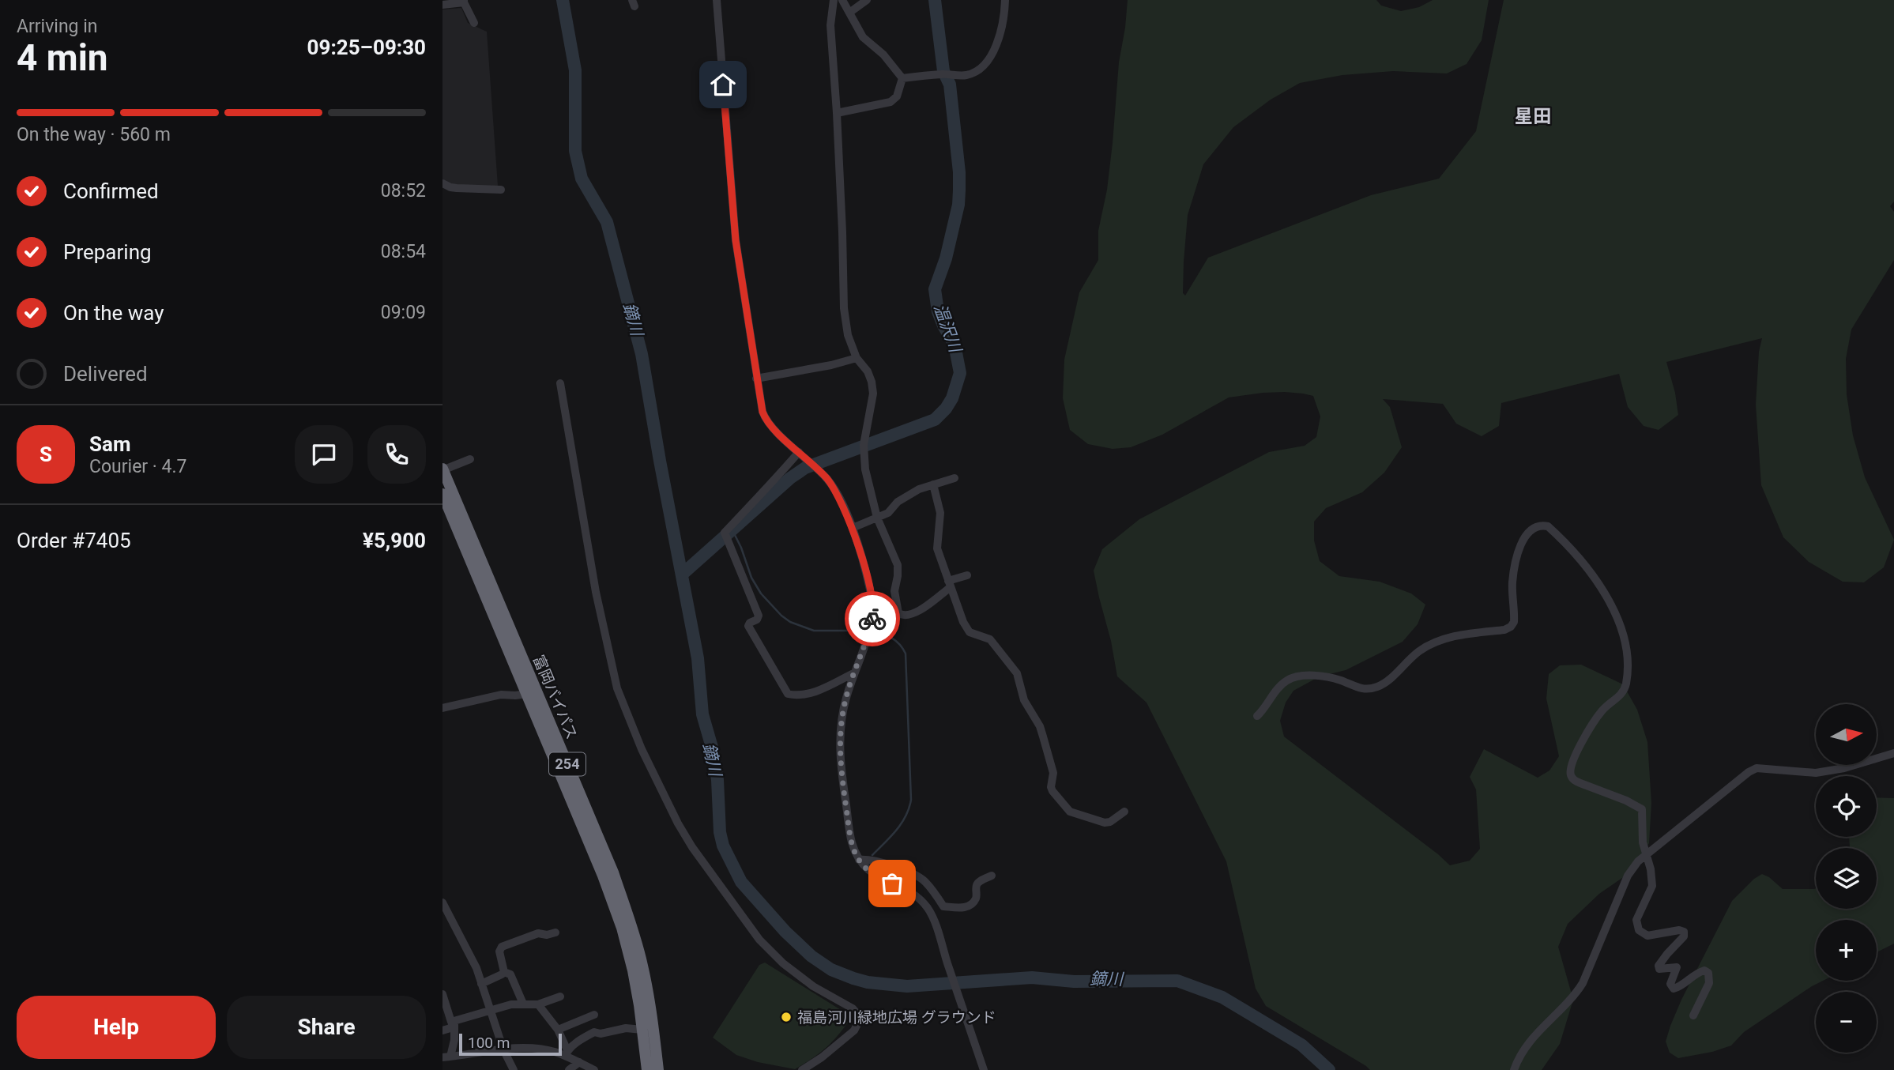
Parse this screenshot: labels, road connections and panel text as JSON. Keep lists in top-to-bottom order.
{
  "streets": {
    "highway": ["富岡バイパス", "254"]
  },
  "districts": ["星田"],
  "water": ["鏑川", "温沢川"],
  "places": ["福島河川緑地広場 グラウンド"],
  "scale_bar": "100 m",
  "north": "right",
  "page": {
    "heading": ["4 min", "Arriving in", "09:25–09:30"],
    "panel": [
      "Sam",
      "Courier · 4.7",
      "Order #7405",
      "¥5,900"
    ],
    "bar": "On the way · 560 m",
    "list": [
      ["Confirmed", "08:52"],
      ["Preparing", "08:54"],
      ["On the way", "09:09"],
      "Delivered"
    ],
    "round": "S",
    "map_buttons": ["+", "−"],
    "buttons": ["Help", "Share"],
    "scale": "100 m"
  }
}
